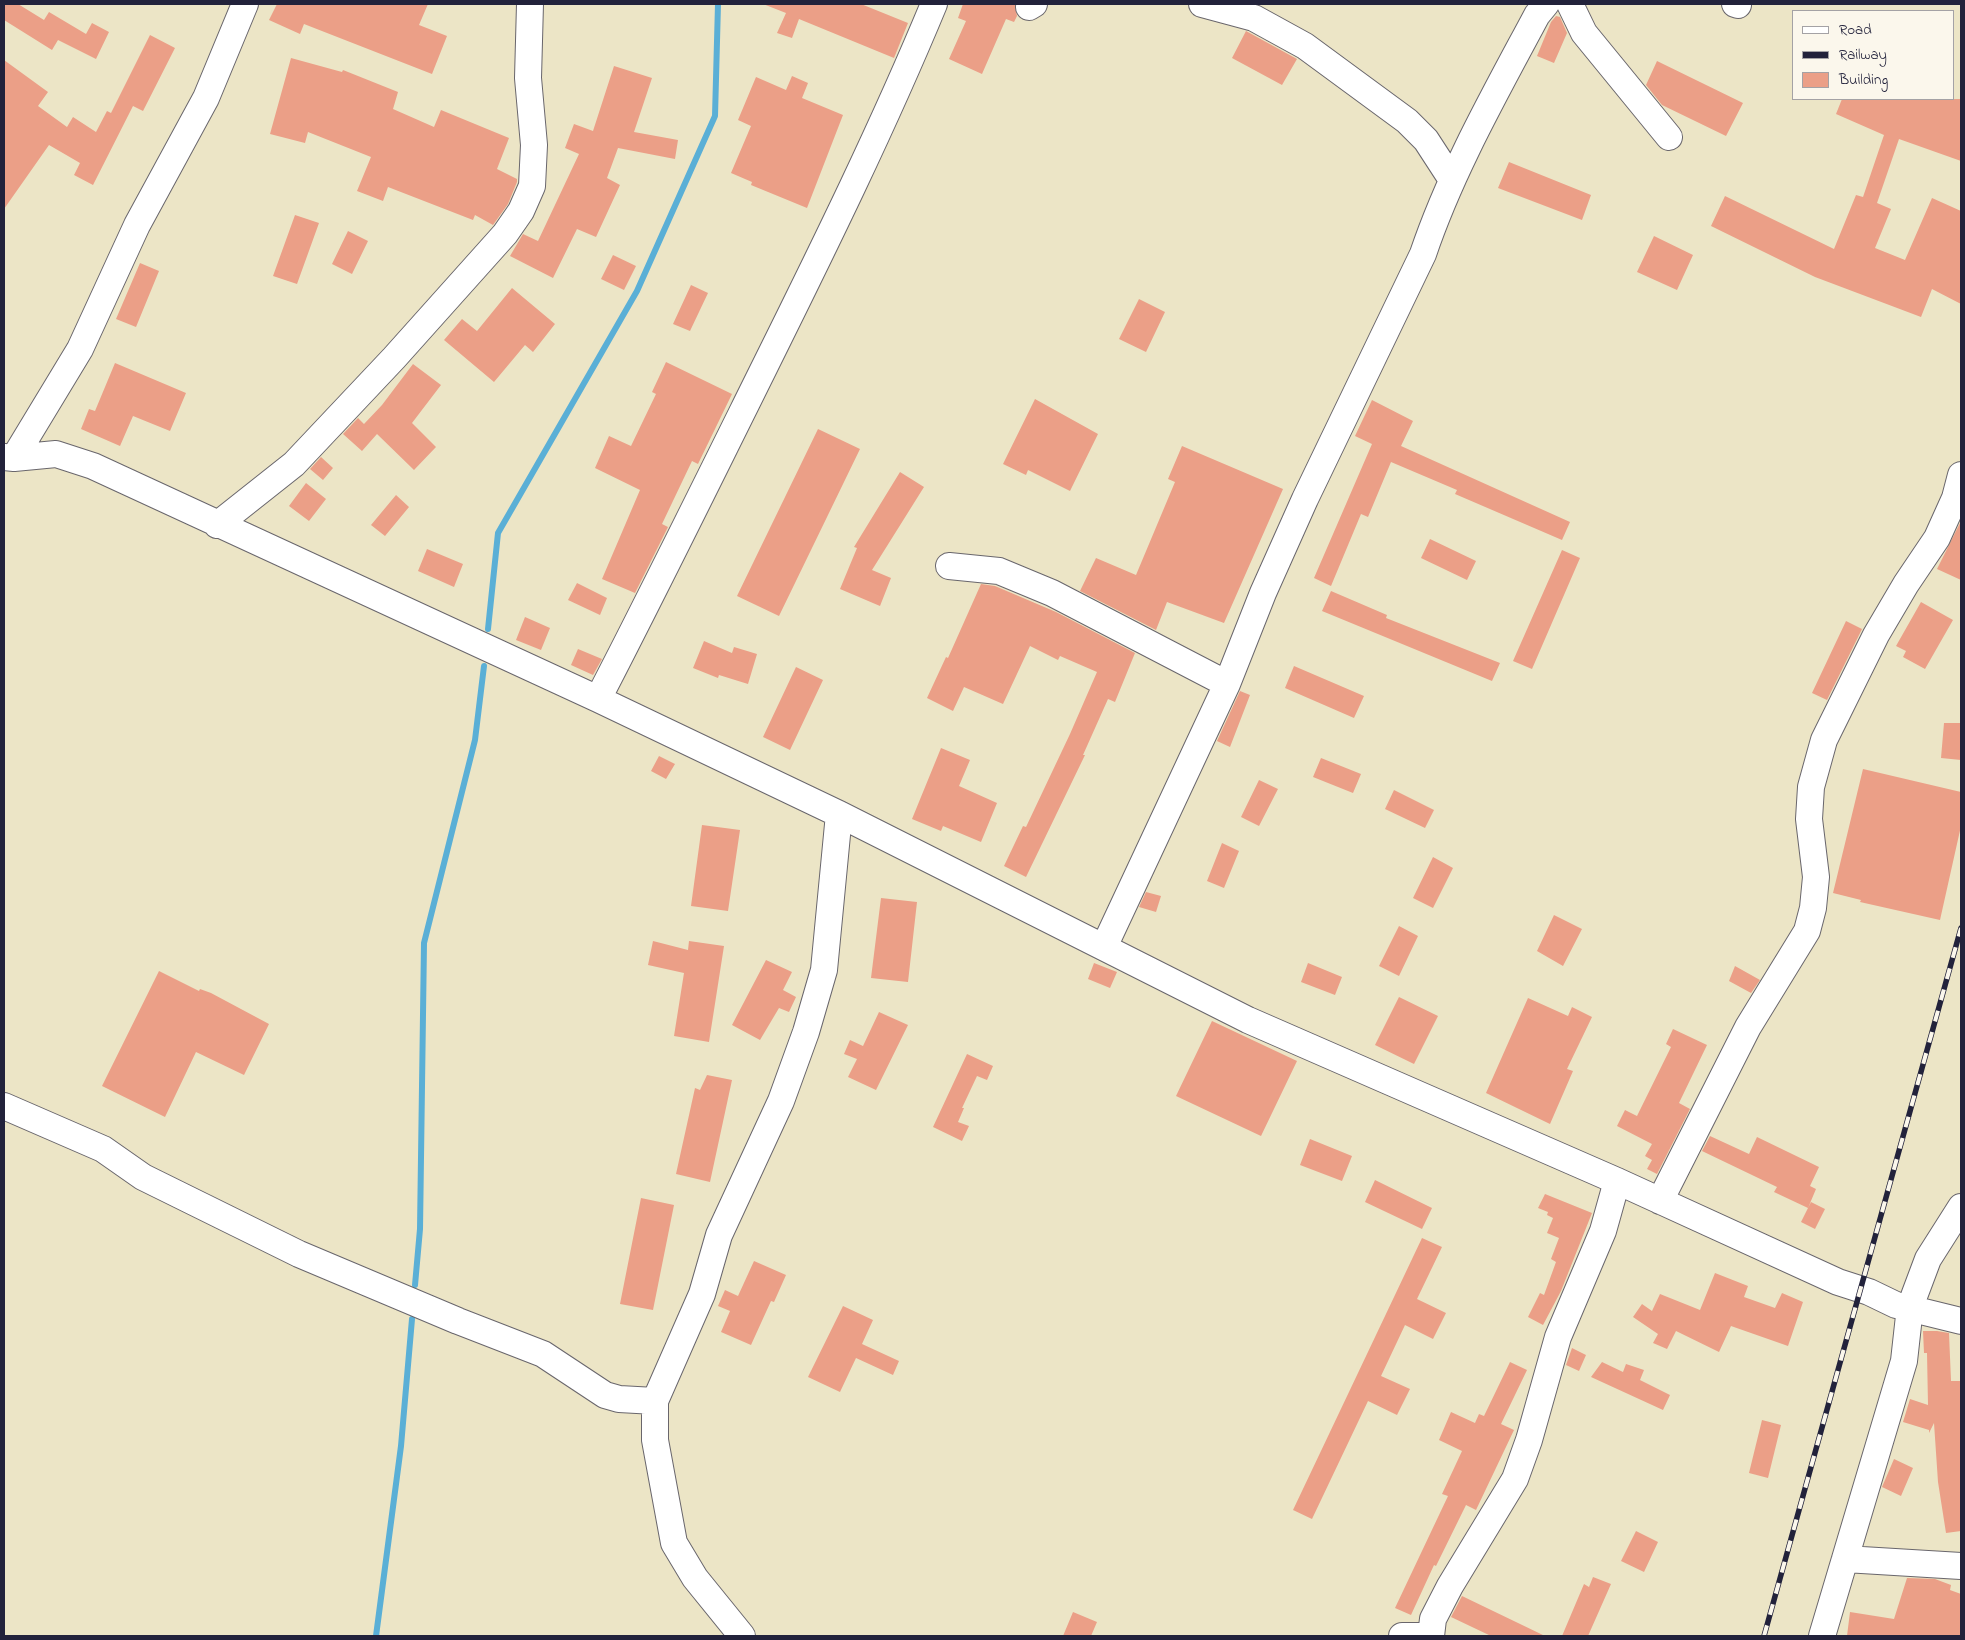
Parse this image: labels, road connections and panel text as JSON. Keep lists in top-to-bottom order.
{
  "legend": ["Road", "Railway", "Building"]
}
